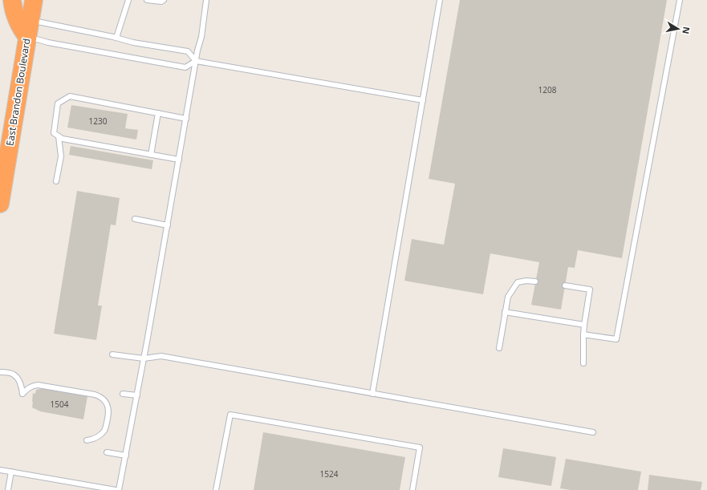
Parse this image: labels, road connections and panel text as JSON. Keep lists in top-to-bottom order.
{
  "streets": {
    "highway": ["East Brandon Boulevard"]
  },
  "house_numbers": [
    "1208",
    "1230",
    "1504",
    "1524"
  ],
  "north": "right"
}
